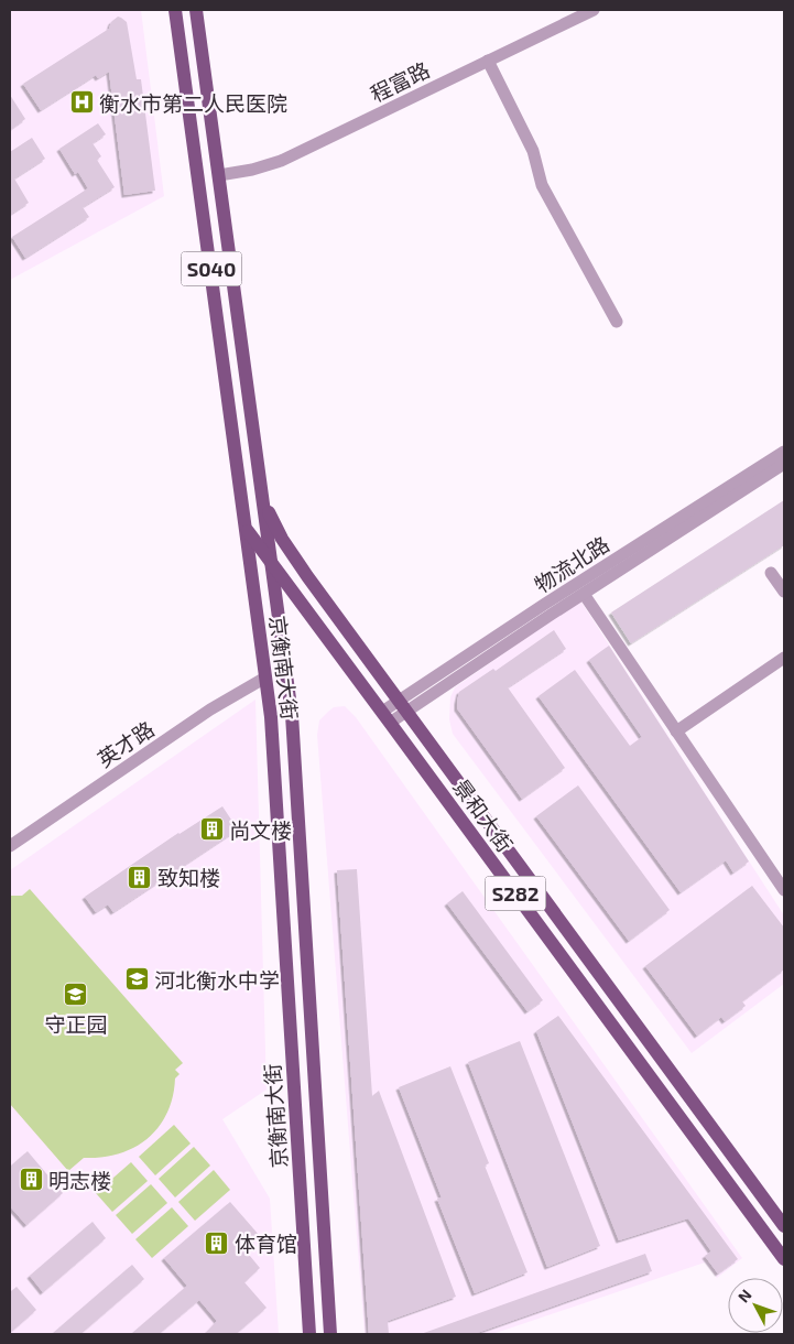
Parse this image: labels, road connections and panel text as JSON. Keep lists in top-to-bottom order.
{
  "streets": {
    "main road": [
      "S040",
      "京衡南大街",
      "景和大街",
      "S282"
    ],
    "street": ["程富路", "物流北路", "英才路"]
  },
  "crossings": [
    ["程富路", "京衡南大街"],
    ["物流北路", "景和大街"],
    ["京衡南大街", "英才路"],
    ["京衡南大街", "景和大街"]
  ],
  "places": {
    "hospital": ["衡水市第二人民医院"],
    "building": [
      "尚文楼",
      "致知楼",
      "明志楼",
      "体育馆"
    ],
    "school or university": ["河北衡水中学", "守正园"]
  },
  "north": "top left"
}
